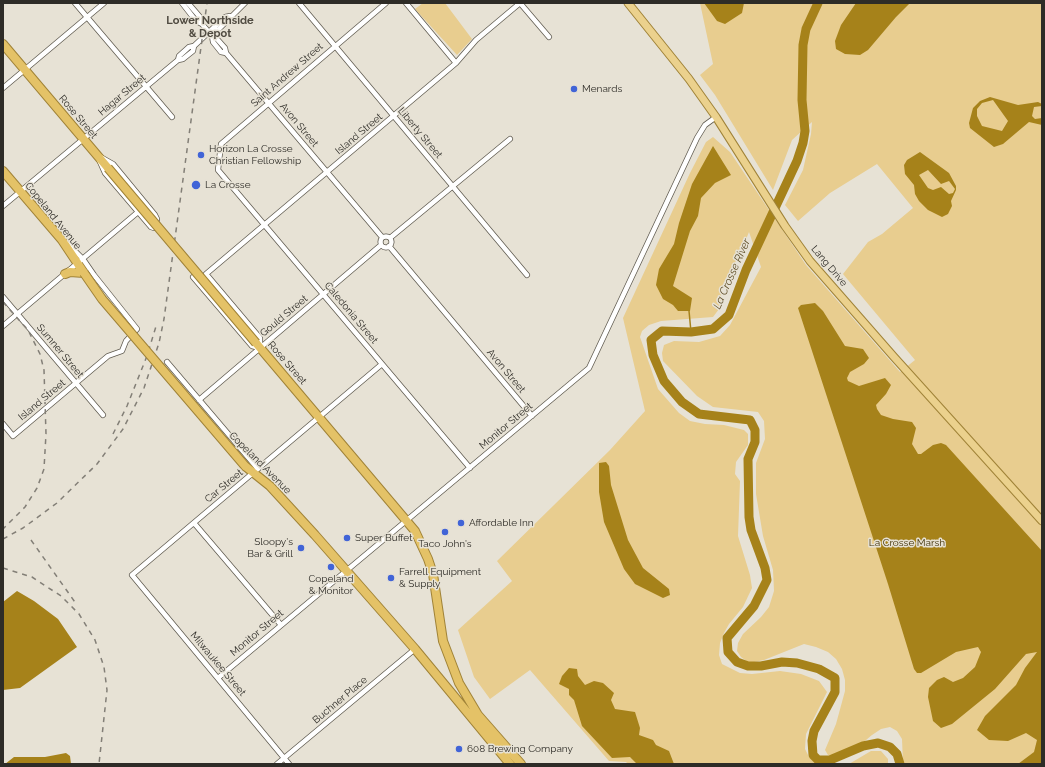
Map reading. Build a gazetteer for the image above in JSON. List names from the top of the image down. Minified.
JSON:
{"streets":{"highway":["Rose Street","Copeland Avenue"],"main road":["Lang Drive"],"street":["Saint Andrew Street","Hagar Street","Avon Street","Liberty Street","Island Street","Caledonia Street","Gould Street","Sumner Street","Monitor Street","Car Street","Milwaukee Street","Buchner Place"]},"crossings":[["Saint Andrew Street","Avon Street"],["Saint Andrew Street","Liberty Street"],["Saint Andrew Street","Caledonia Street"],["Hagar Street","Rose Street"],["Hagar Street","Avon Street"],["Hagar Street","Copeland Avenue"],["Rose Street","Island Street"],["Rose Street","Gould Street"],["Rose Street","Monitor Street"],["Rose Street","Car Street"],["Avon Street","Island Street"],["Avon Street","Gould Street"],["Avon Street","Monitor Street"],["Liberty Street","Island Street"],["Island Street","Copeland Avenue"],["Island Street","Caledonia Street"],["Island Street","Gould Street"],["Island Street","Sumner Street"],["Copeland Avenue","Monitor Street"],["Copeland Avenue","Car Street"],["Copeland Avenue","Buchner Place"],["Lang Drive","Monitor Street"],["Caledonia Street","Gould Street"],["Caledonia Street","Monitor Street"],["Caledonia Street","Car Street"],["Monitor Street","Milwaukee Street"],["Car Street","Milwaukee Street"],["Milwaukee Street","Buchner Place"]],"districts":["Lower Northside & Depot"],"water":["La Crosse River"],"parks":["La Crosse Marsh"],"places":["Menards","Horizon La Crosse Christian Fellowship","La Crosse","Affordable Inn","Taco John's","Super Buffet","Sloopy's Bar & Grill","Copeland & Monitor","Farrell Equipment & Supply","608 Brewing Company"]}
